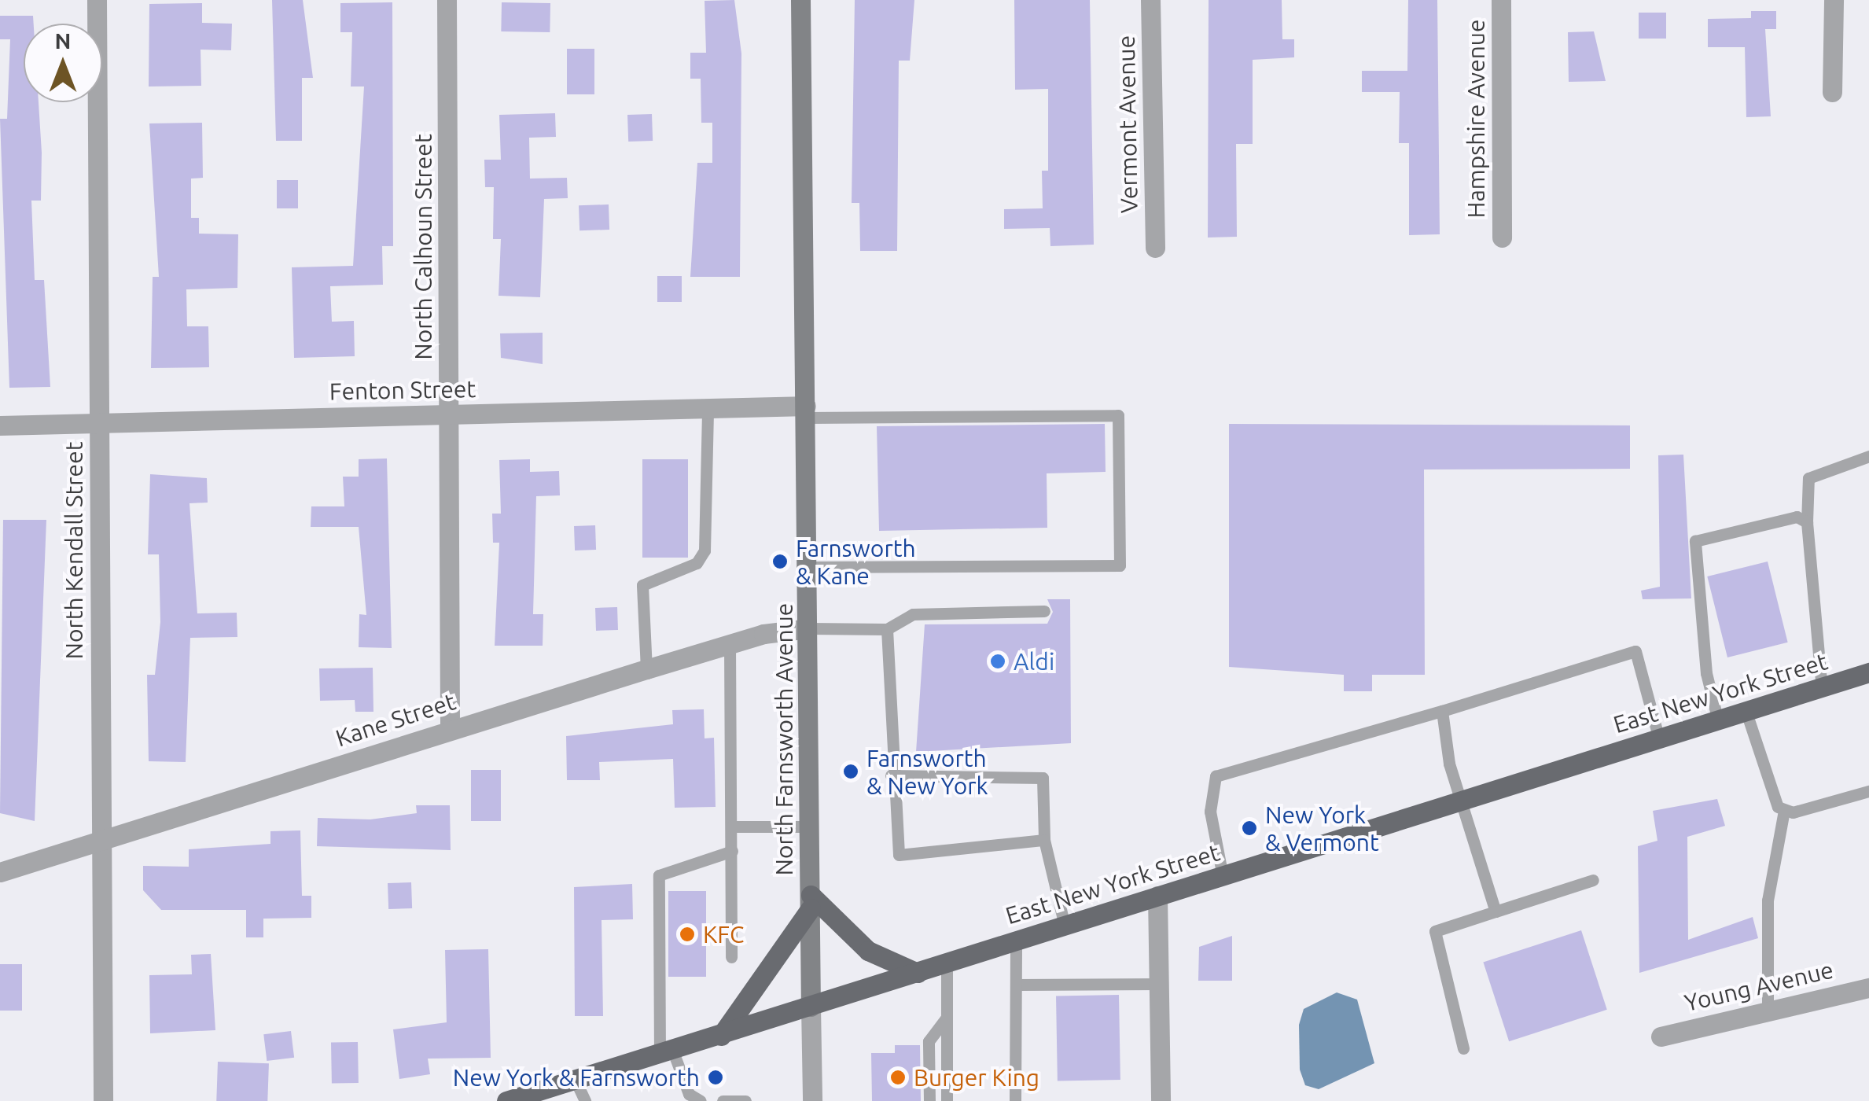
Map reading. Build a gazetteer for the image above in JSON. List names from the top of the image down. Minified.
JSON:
{"streets":{"main road":["East New York Street","North Farnsworth Avenue"],"street":["Hampshire Avenue","Vermont Avenue","North Calhoun Street","Fenton Street","North Kendall Street","Kane Street","Young Avenue"]},"crossings":[["North Calhoun Street","Fenton Street"],["North Calhoun Street","Kane Street"],["Fenton Street","North Kendall Street"],["Fenton Street","North Farnsworth Avenue"],["North Kendall Street","Kane Street"],["East New York Street","North Farnsworth Avenue"],["Kane Street","North Farnsworth Avenue"]],"places":["Farnsworth & Kane","Aldi","Farnsworth & New York","New York & Vermont","KFC","New York & Farnsworth","Burger King"],"north":"top"}
